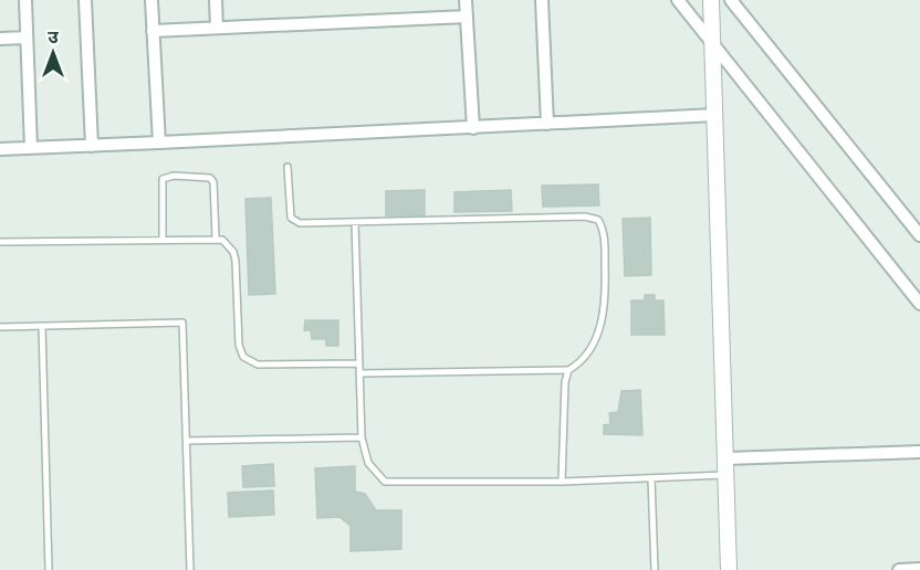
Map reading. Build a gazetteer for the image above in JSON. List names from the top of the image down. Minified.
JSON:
{"north":"top"}
